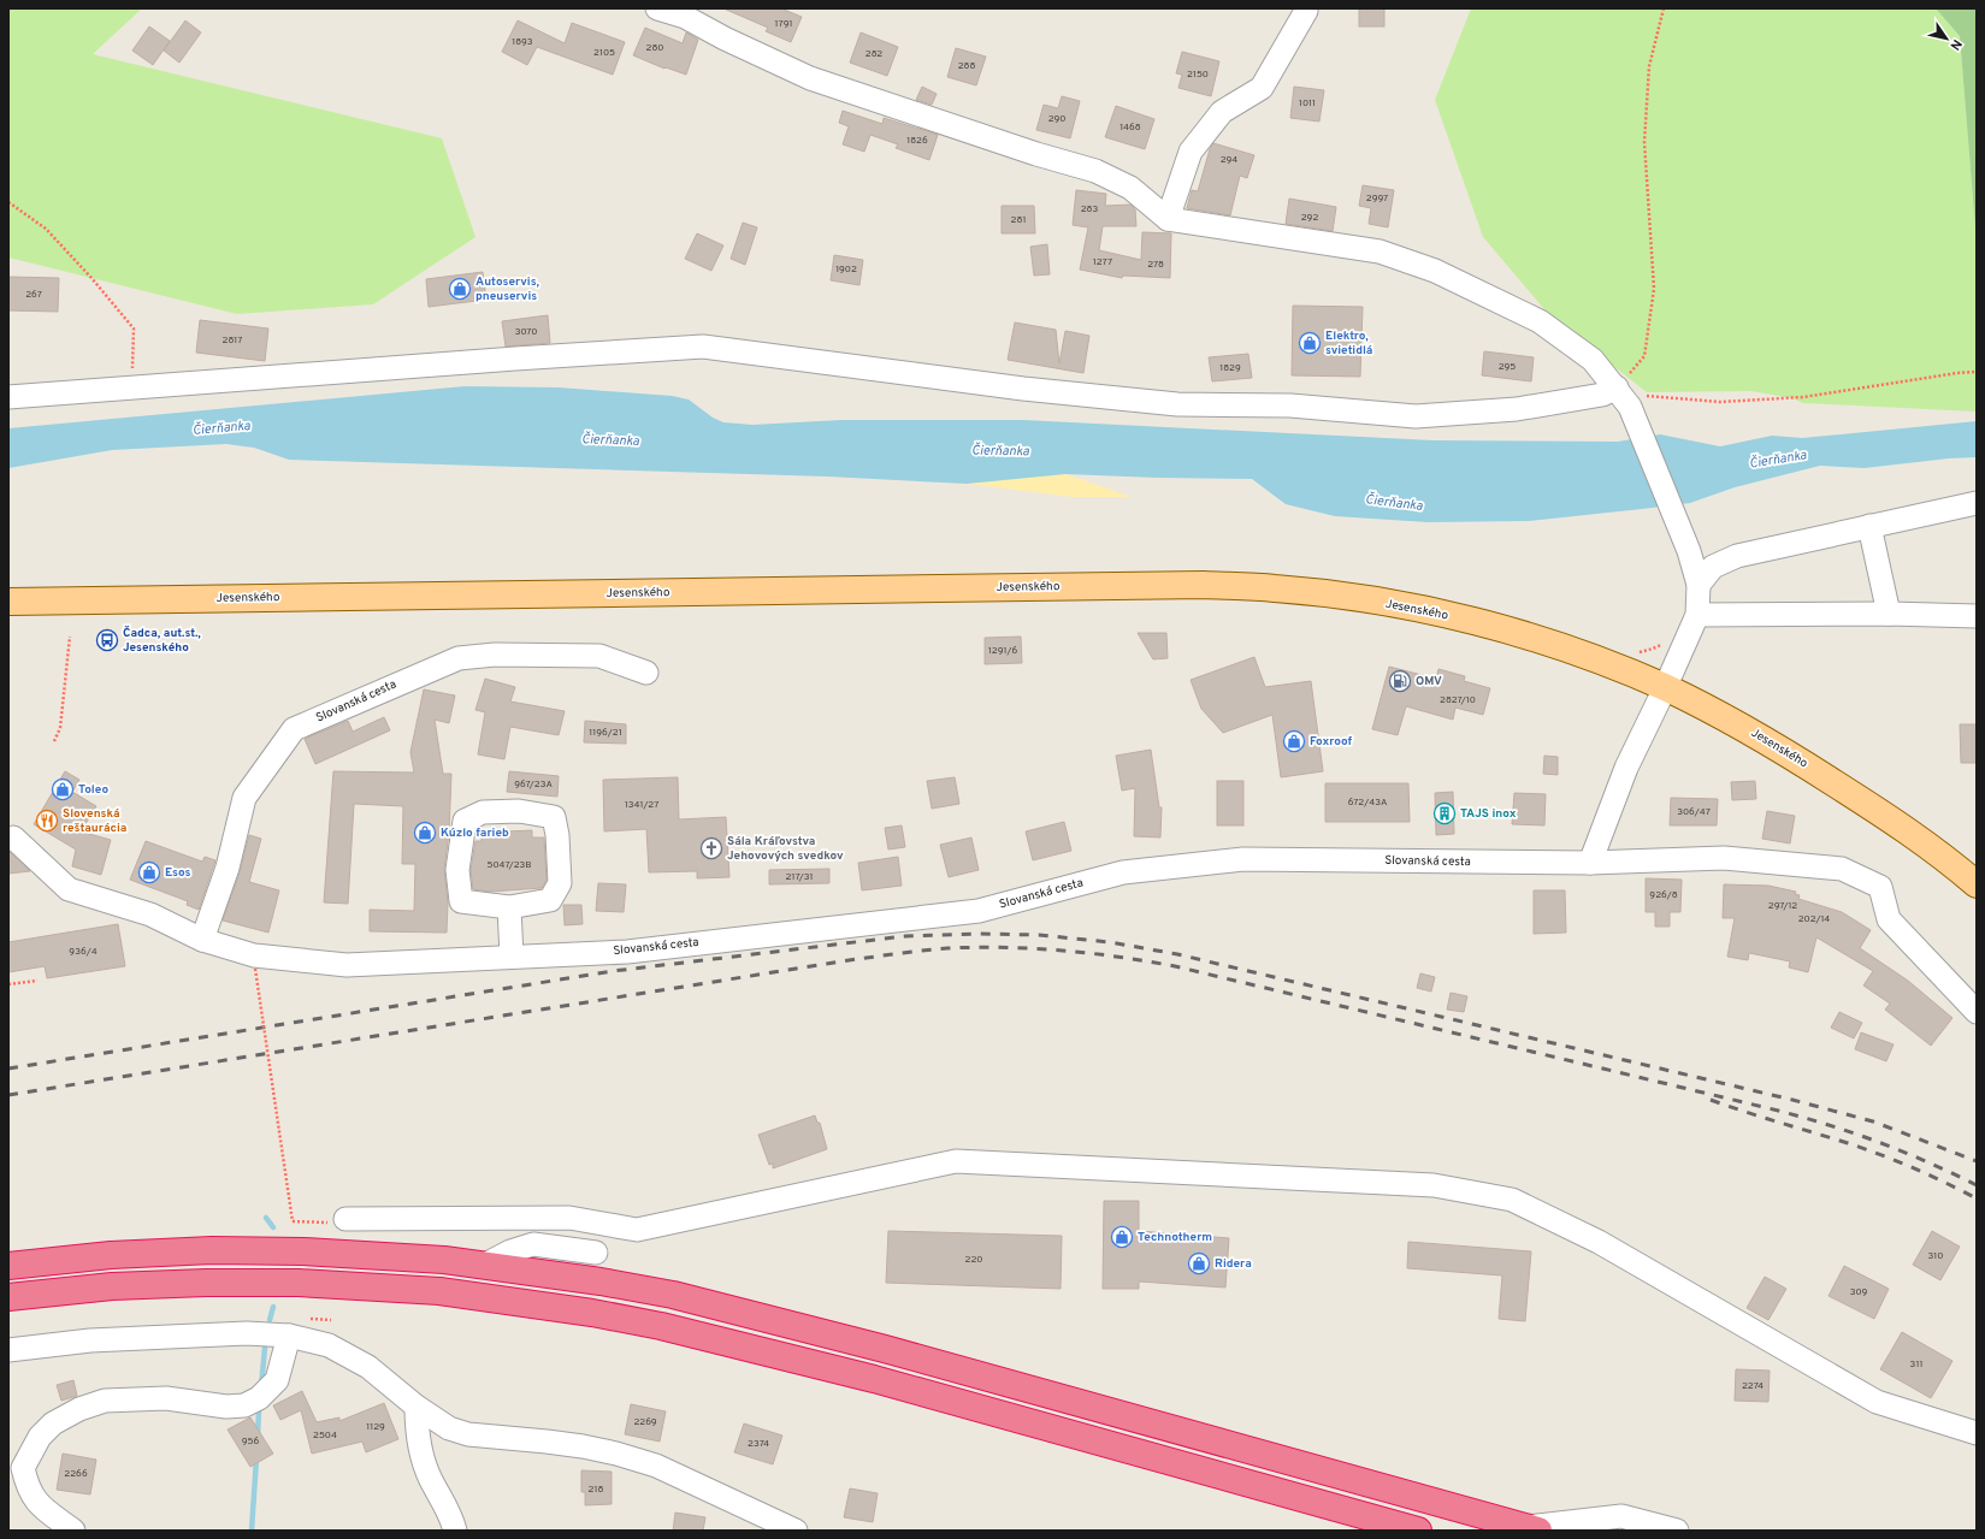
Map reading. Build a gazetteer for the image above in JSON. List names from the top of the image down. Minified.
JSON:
{"streets":{"main road":["Jesenského"],"street":["Slovanská cesta"]},"water":["Čierňanka"],"places":{"shop":["Autoservis, pneuservis","Elektro, svietidlá","Foxroof","Toleo","Kúzlo farieb","Esos","Technotherm","Ridera"],"bus stop":["Čadca, aut.st., Jesenského"],"fuel station":["OMV"],"building":["TAJS inox"],"restaurant":["Slovenská reštaurácia"],"church":["Sála Kráľovstva Jehovových svedkov"]},"house_numbers":["1791","1893","280","2105","282","288","2150","1011","290","1468","1826","294","2997","283","292","281","1277","278","1902","267","3070","2817","295","1829","1291/6","2827/10","1196/21","967/23A","672/43A","1341/27","306/47","5047/23B","217/31","926/8","297/12","202/14","936/4","310","220","309","311","2274","2269","1129","2504","956","2374","2266","218"],"north":"bottom right"}
